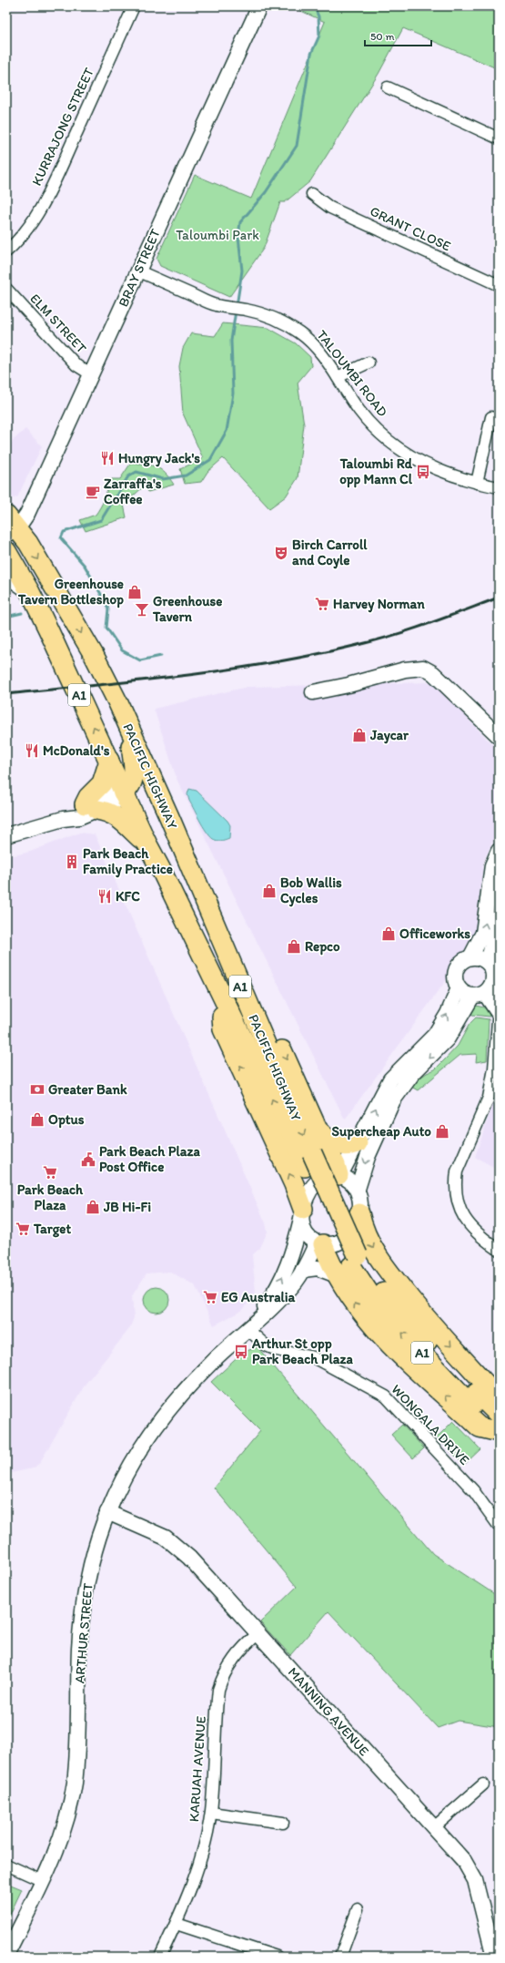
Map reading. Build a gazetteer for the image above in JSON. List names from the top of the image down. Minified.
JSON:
{"streets":{"highway":["A1","PACIFIC HIGHWAY"],"street":["KURRAJONG STREET","GRANT CLOSE","BRAY STREET","ELM STREET","TALOUMBI ROAD","WONGALA DRIVE","ARTHUR STREET","MANNING AVENUE","KARUAH AVENUE"]},"crossings":[["BRAY STREET","ELM STREET"],["BRAY STREET","TALOUMBI ROAD"],["BRAY STREET","PACIFIC HIGHWAY"],["WONGALA DRIVE","ARTHUR STREET"],["ARTHUR STREET","MANNING AVENUE"],["MANNING AVENUE","KARUAH AVENUE"]],"parks":["Taloumbi Park"],"places":{"restaurant":["Hungry Jack's","McDonald's","KFC"],"bus stop":["Taloumbi Rd opp Mann Cl","Arthur St opp Park Beach Plaza"],"cafe":["Zarraffa's Coffee"],"theatre":["Birch Carroll and Coyle"],"shop":["Greenhouse Tavern Bottleshop","Jaycar","Bob Wallis Cycles","Officeworks","Repco","Optus","Supercheap Auto","JB Hi-Fi"],"supermarket":["Harvey Norman","Park Beach Plaza","Target","EG Australia"],"bar":["Greenhouse Tavern"],"building":["Park Beach Family Practice"],"bank":["Greater Bank"],"public building":["Park Beach Plaza Post Office"]},"scale_bar":"50 m"}
